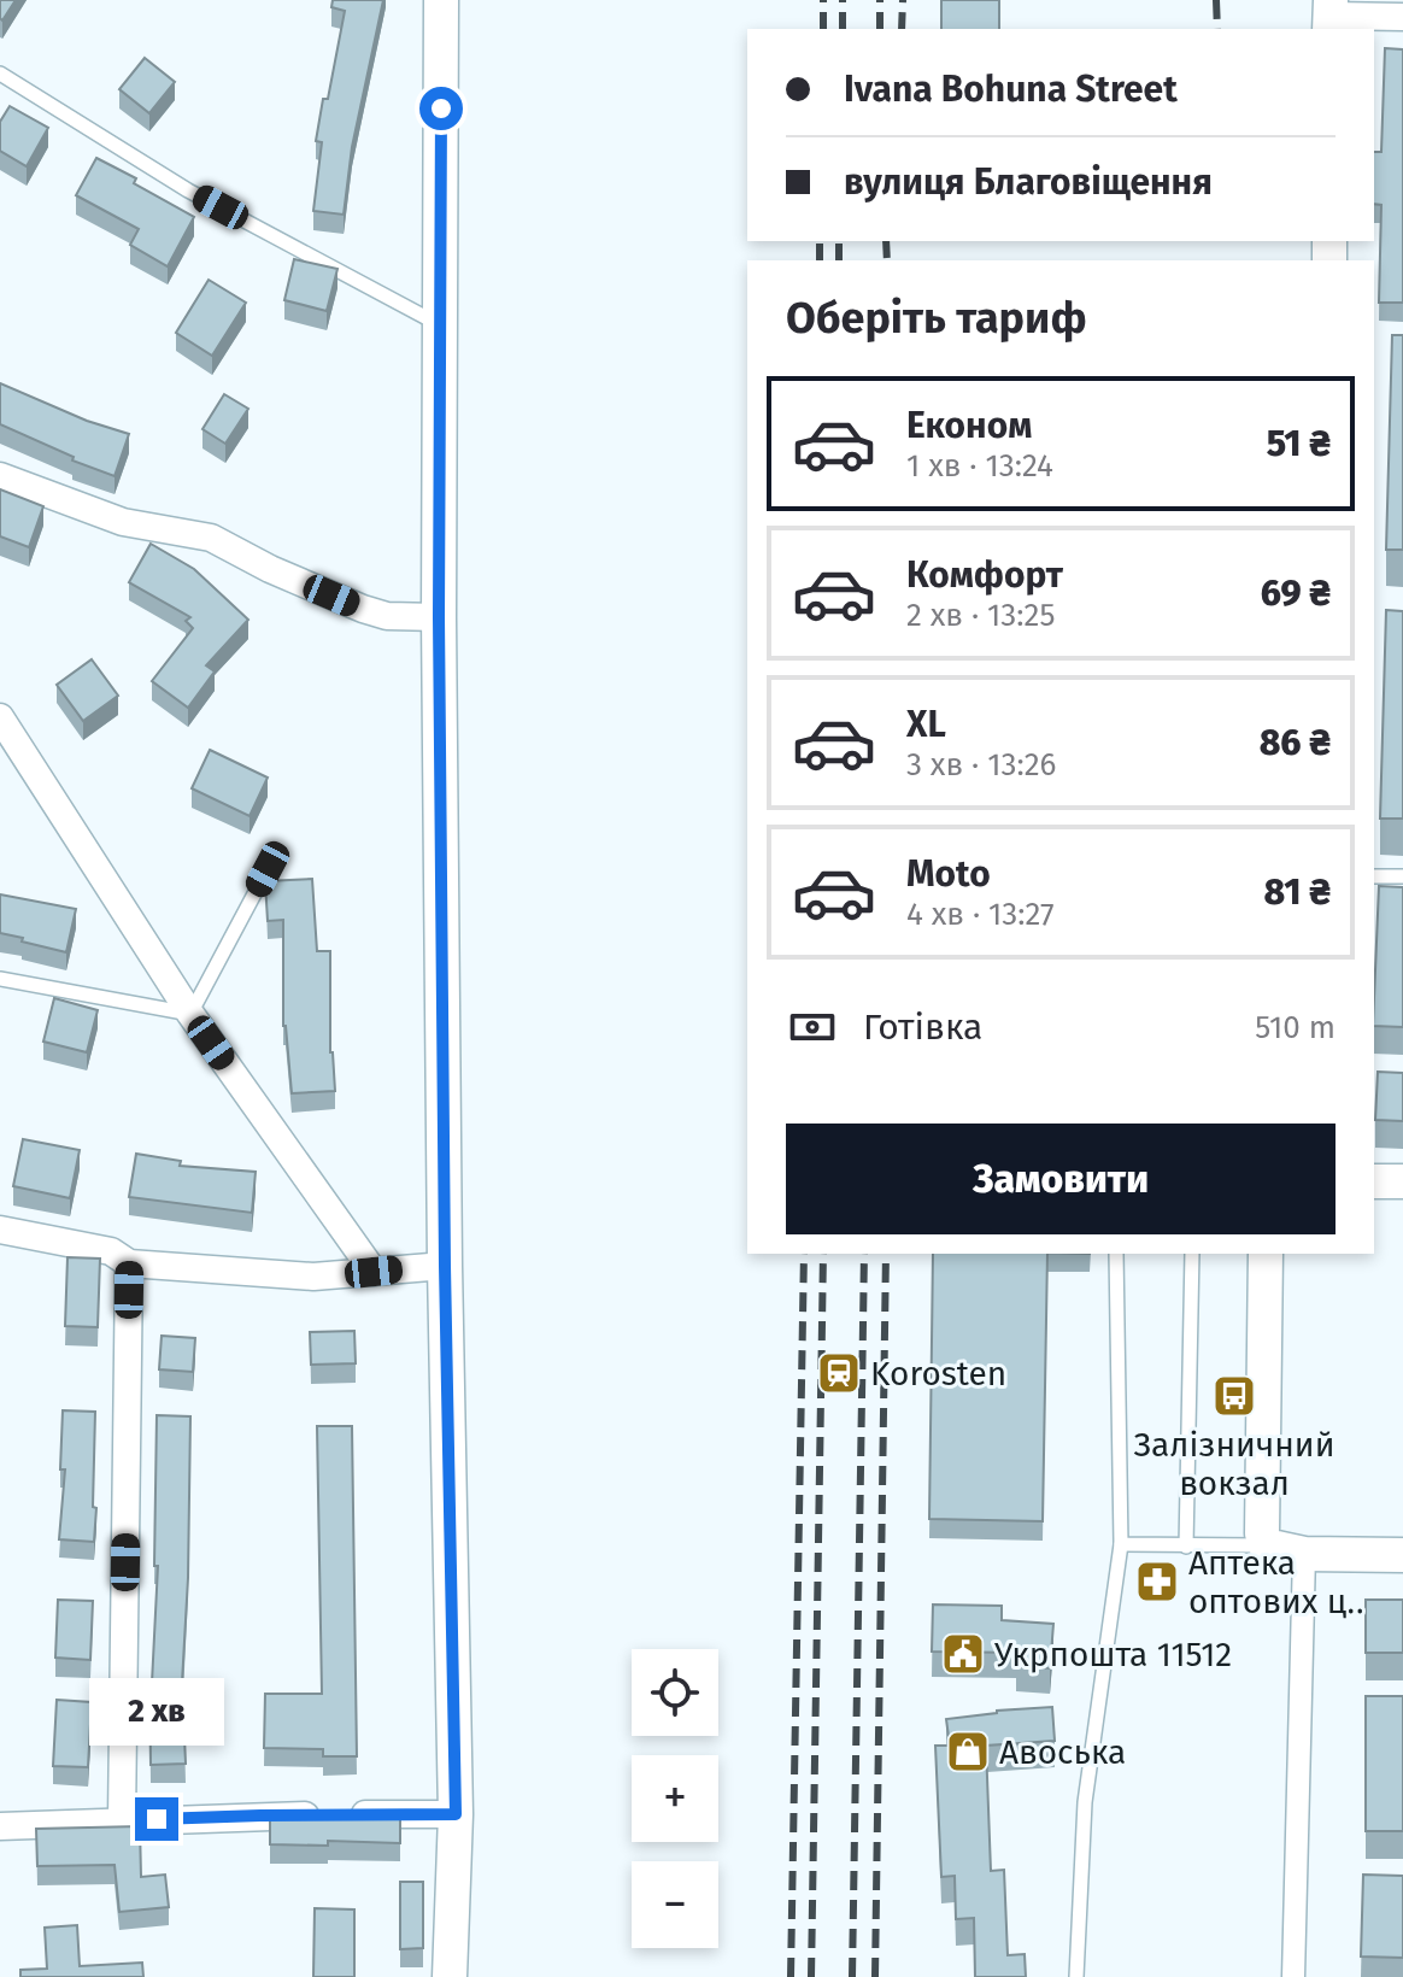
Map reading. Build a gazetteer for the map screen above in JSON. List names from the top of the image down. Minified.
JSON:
{"places":{"station":["Korosten"],"bus stop":["Залізничний вокзал"],"pharmacy":["Аптека оптових ц‥"],"public building":["Укрпошта 11512"],"shop":["Авоська"]},"page":{"banner":["Ivana Bohuna Street","вулиця Благовіщення"],"heading":"Оберіть тариф","list":[{"name":"Економ","note":"1 хв · 13:24","value":"51 ₴"},{"name":"Комфорт","note":"2 хв · 13:25","value":"69 ₴"},{"name":"XL","note":"3 хв · 13:26","value":"86 ₴"},{"name":"Moto","note":"4 хв · 13:27","value":"81 ₴"}],"pay":["Готівка","510 m"],"buttons":"Замовити","map_buttons":["+","−"],"bubble":"2 хв"}}
